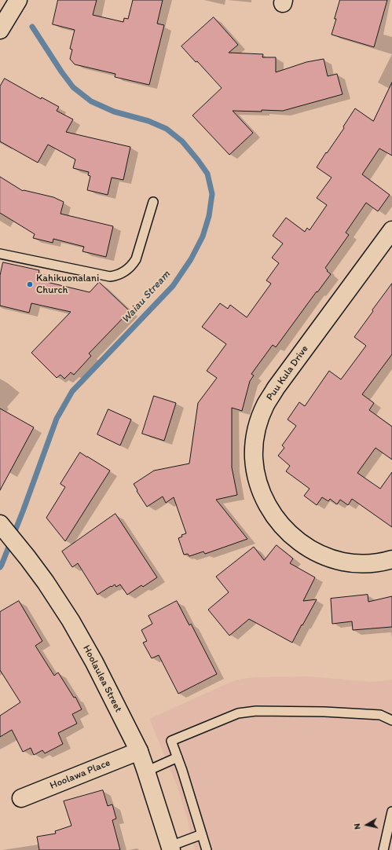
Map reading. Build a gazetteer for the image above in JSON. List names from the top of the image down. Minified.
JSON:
{"streets":{"street":["Puu Kula Drive","Hoolaulea Street","Hoolawa Place"]},"crossings":[["Hoolaulea Street","Hoolawa Place"]],"water":["Waiau Stream"],"places":["Kahikuonalani Church"],"north":"left"}
